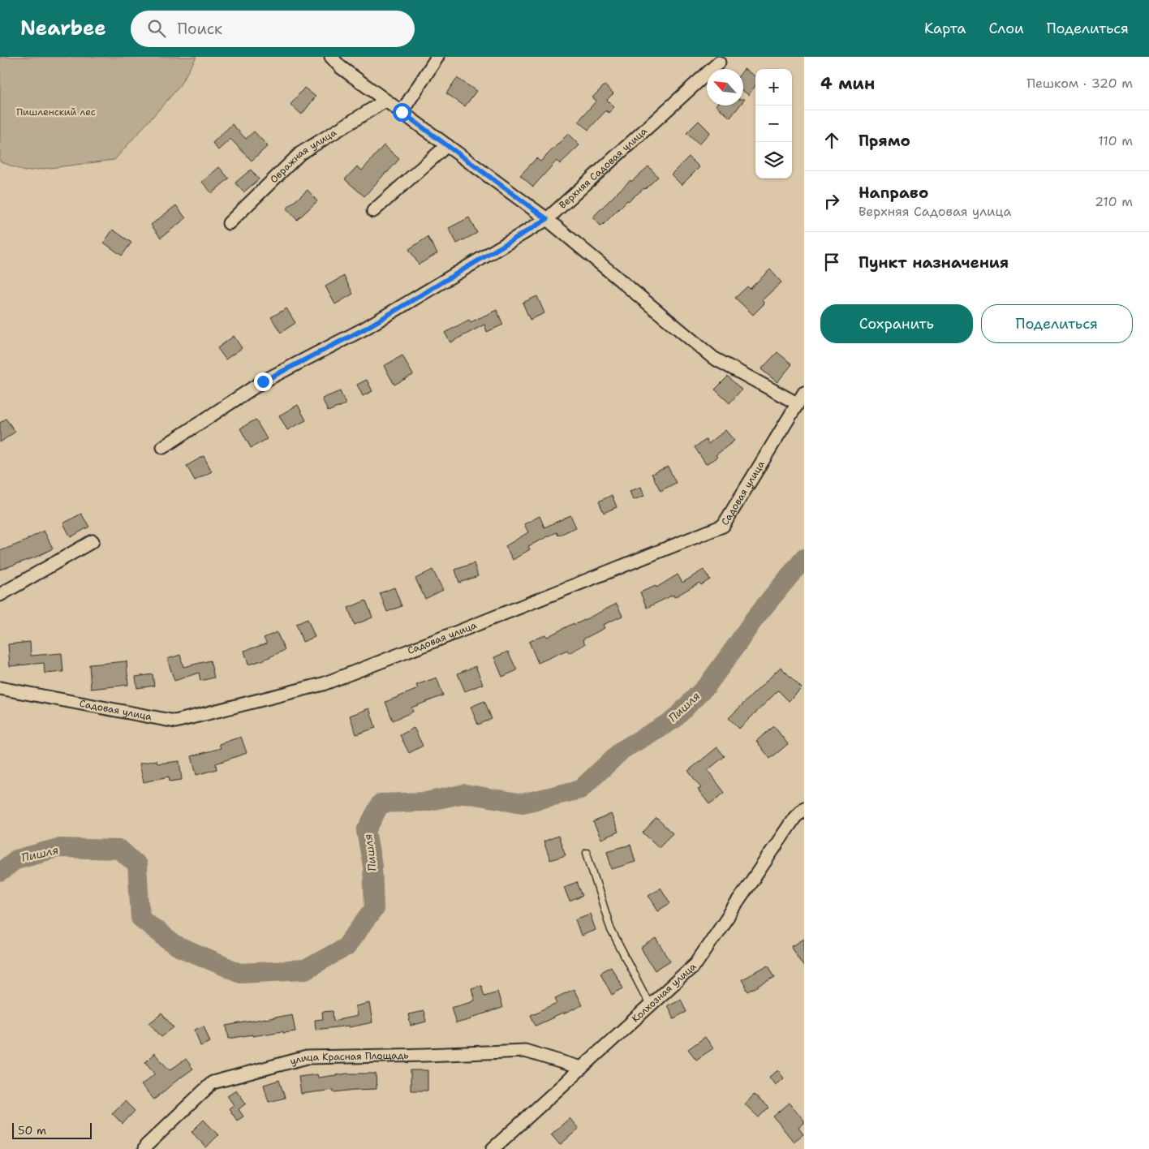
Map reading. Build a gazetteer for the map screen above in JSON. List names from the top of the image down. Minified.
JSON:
{"streets":{"street":["Овражная улица","Верхняя Садовая улица","Садовая улица","Колхозная улица","улица Красная Площадь"]},"crossings":[["Колхозная улица","улица Красная Площадь"]],"water":["Пишля"],"parks":["Пишленский лес"],"scale_bar":"50 m","north":"top left","page":{"header":"Nearbee","search":"Поиск","nav":["Карта","Слои","Поделиться"],"heading":["4 мин","Пешком · 320 m"],"map_buttons":["+","−"],"list":[["Прямо","110 m"],["Направо","Верхняя Садовая улица","210 m"],"Пункт назначения"],"buttons":["Сохранить","Поделиться"],"scale":"50 m"}}
